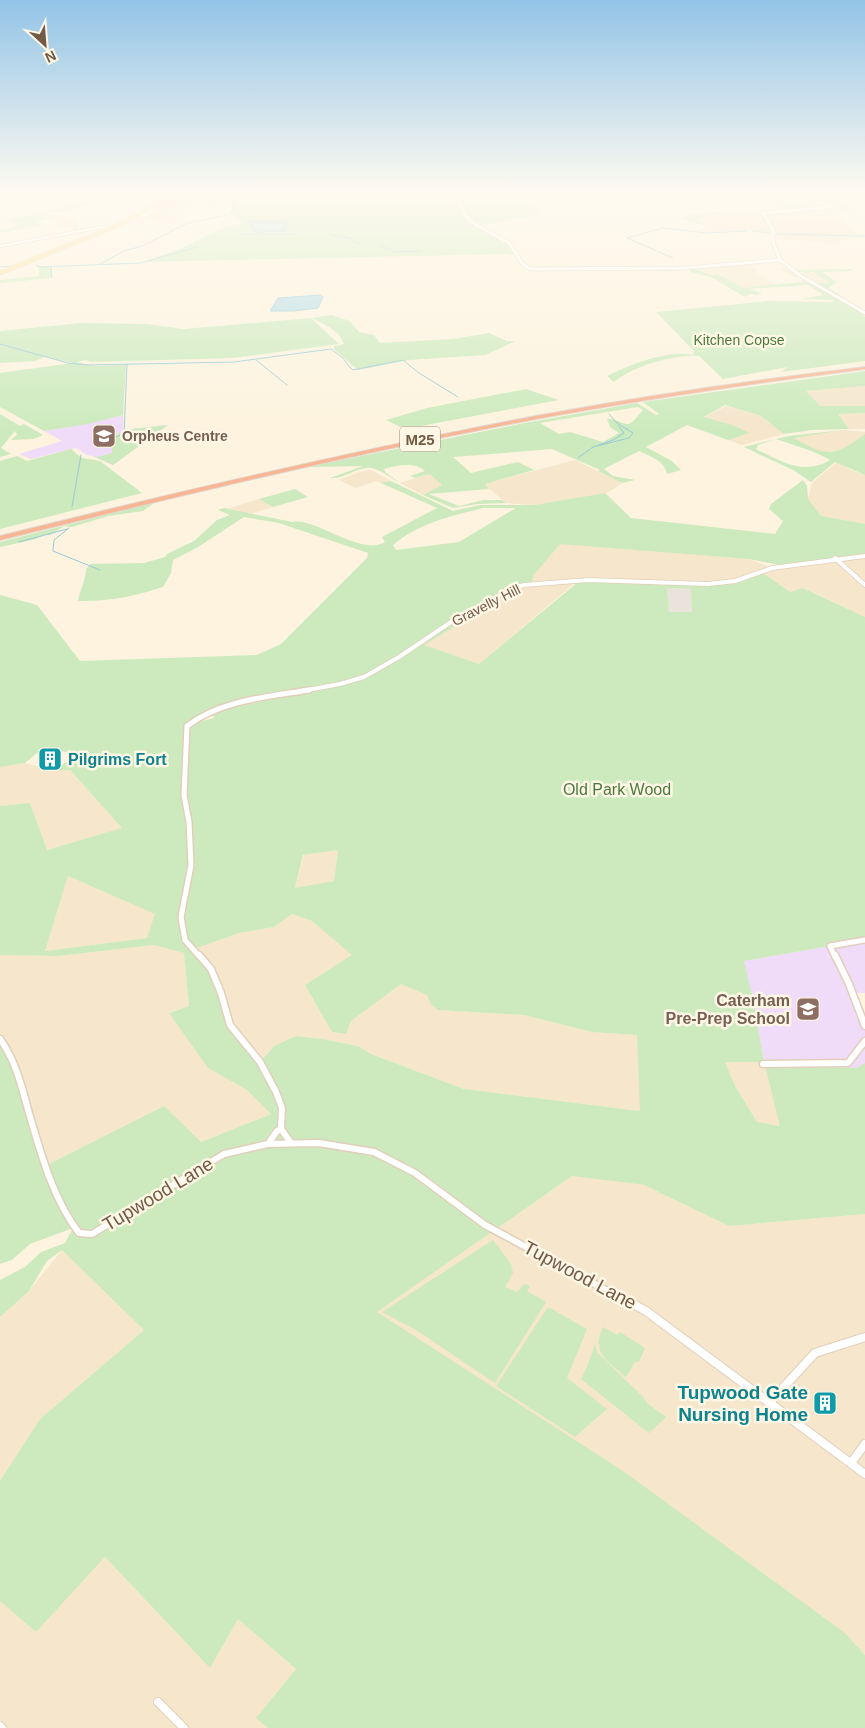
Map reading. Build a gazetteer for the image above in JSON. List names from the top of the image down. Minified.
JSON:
{"streets":{"highway":["M25"],"street":["Gravelly Hill","Tupwood Lane"]},"parks":["Kitchen Copse","Old Park Wood"],"places":{"school or university":["Orpheus Centre","Caterham Pre-Prep School"],"building":["Pilgrims Fort","Tupwood Gate Nursing Home"]},"north":"bottom right"}
